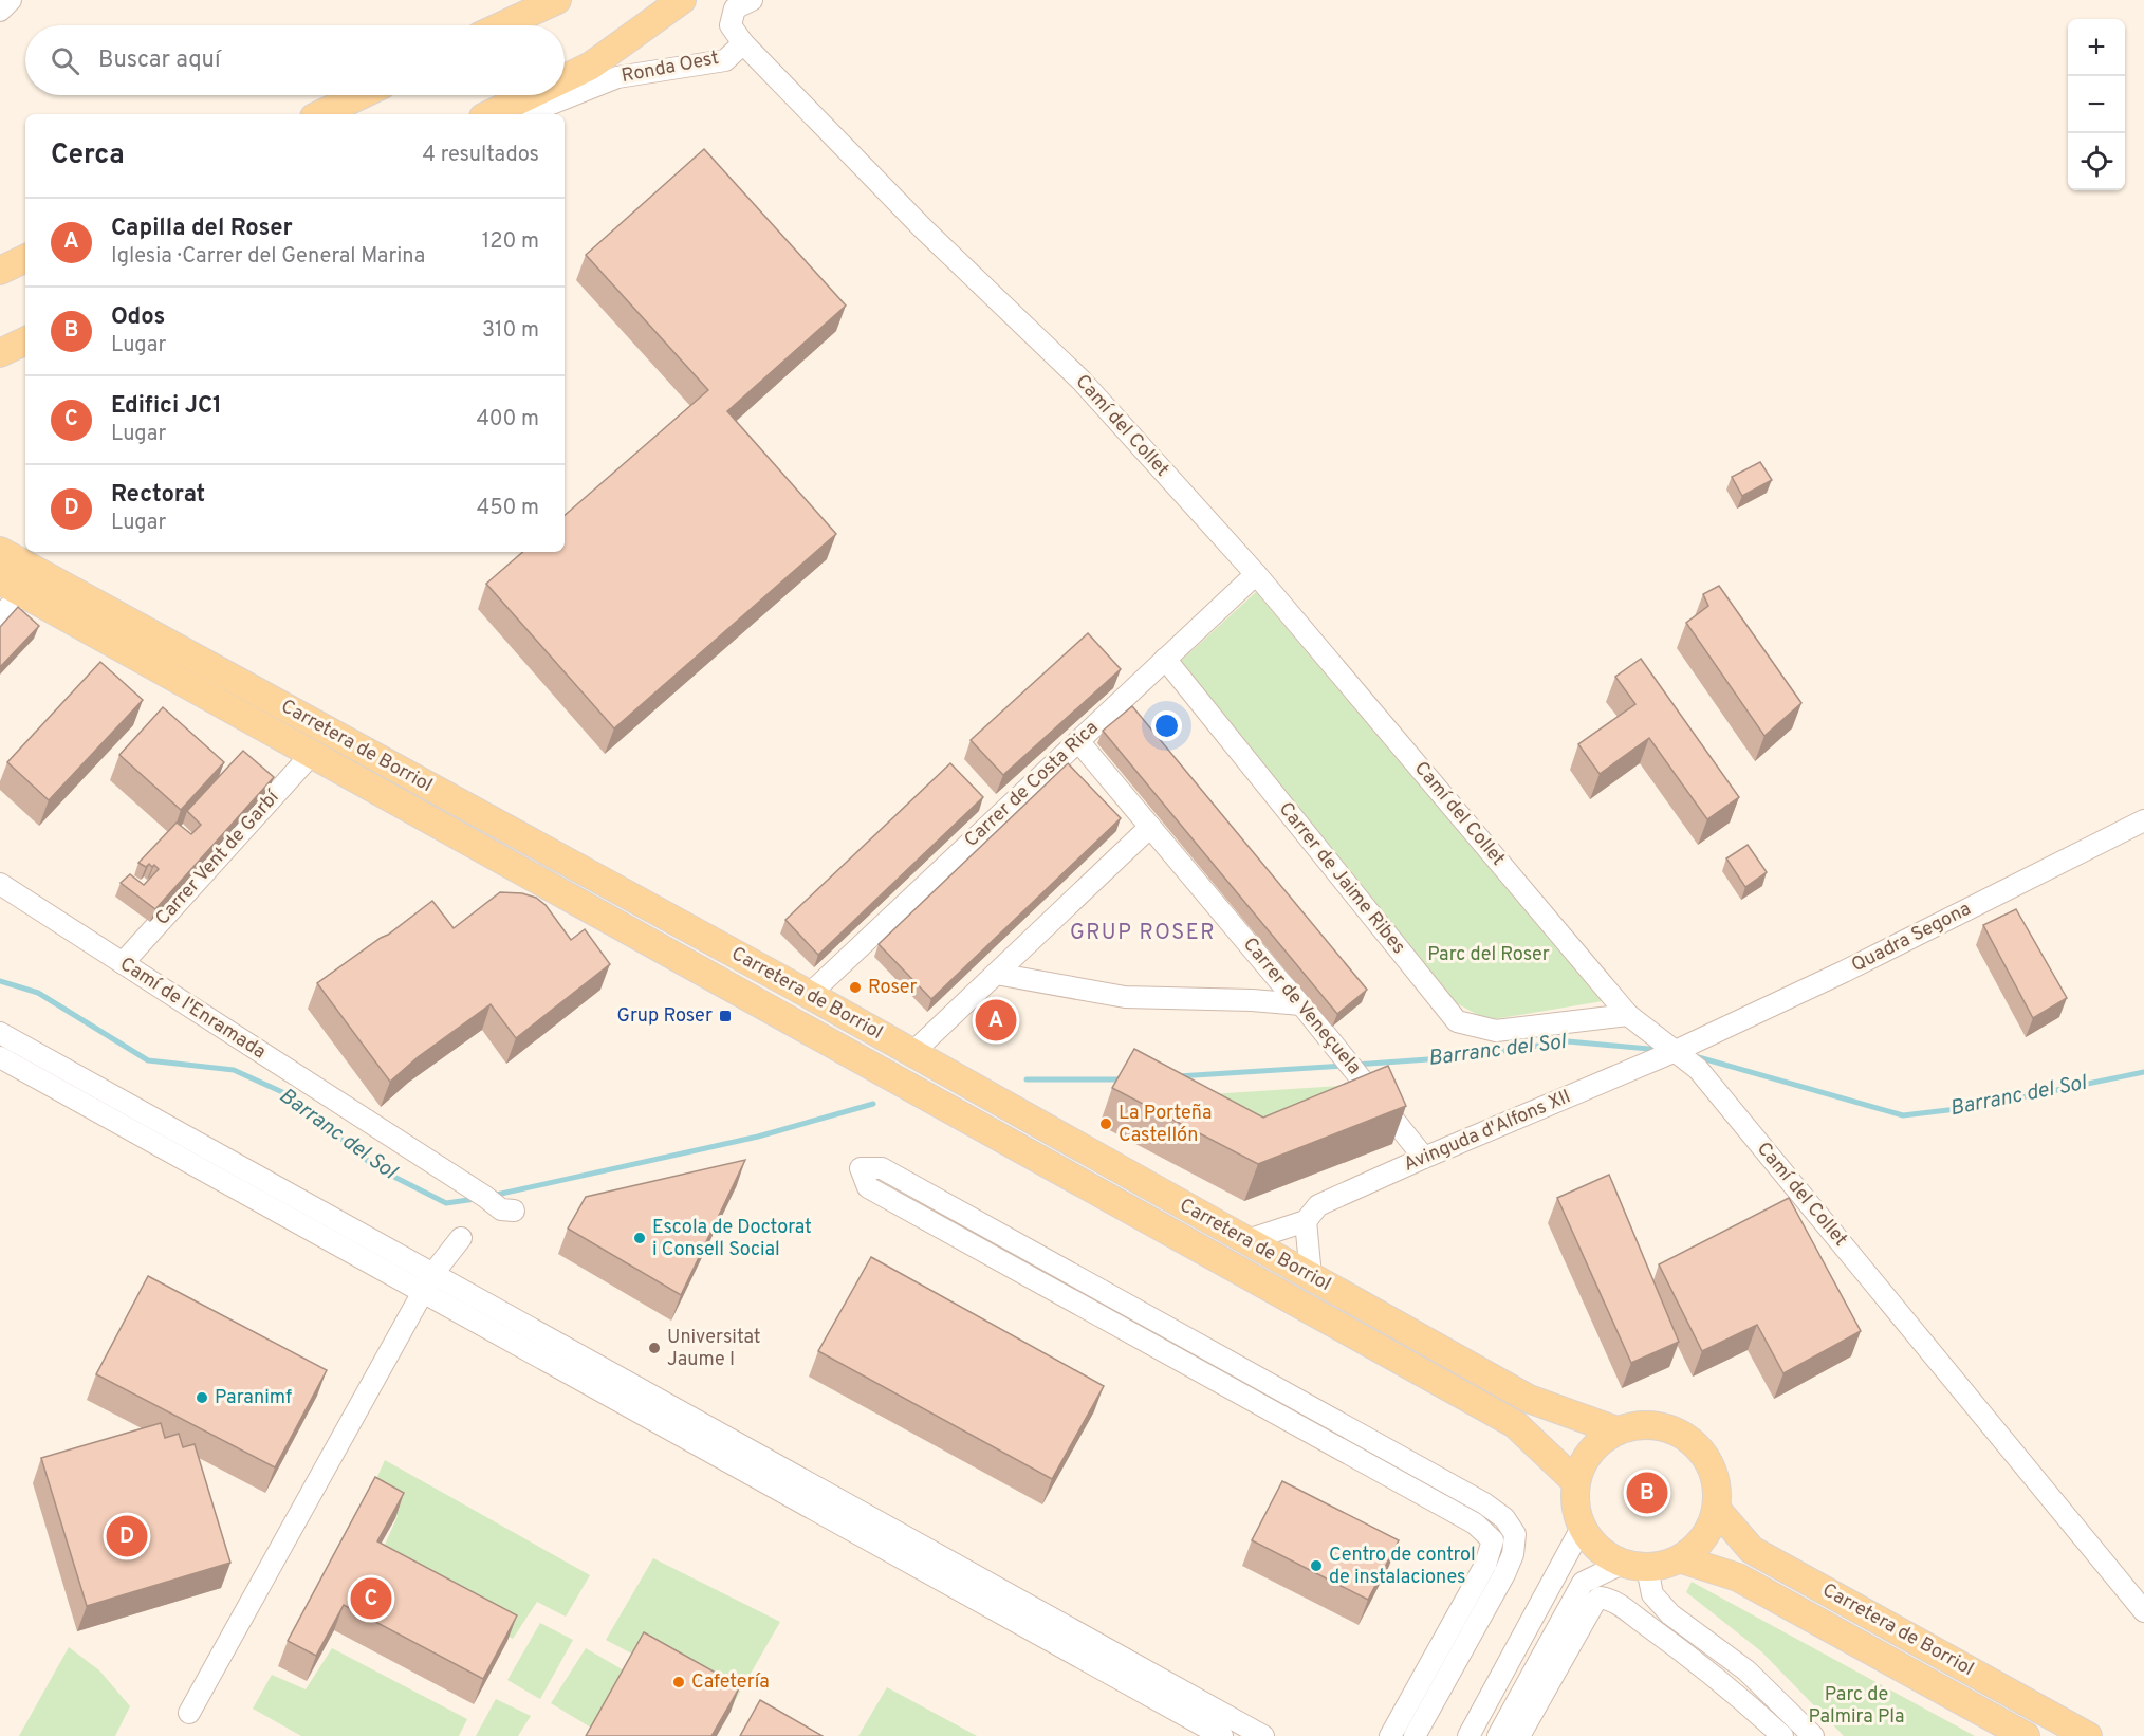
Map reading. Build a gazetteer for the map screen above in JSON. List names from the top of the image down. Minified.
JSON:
{"streets":{"main road":["Ronda Oest","Carretera de Borriol"],"street":["Camí del Collet","Carrer de Costa Rica","Carrer Vent de Garbí","Carrer de Jaime Ribes","Quadra Segona","Carrer de Veneçuela","Camí de l'Enramada","Avinguda d'Alfons XII"]},"crossings":[["Ronda Oest","Camí del Collet"],["Camí del Collet","Carrer de Costa Rica"],["Camí del Collet","Carrer de Jaime Ribes"],["Camí del Collet","Quadra Segona"],["Camí del Collet","Avinguda d'Alfons XII"],["Carretera de Borriol","Carrer de Costa Rica"],["Carretera de Borriol","Carrer Vent de Garbí"],["Carretera de Borriol","Avinguda d'Alfons XII"],["Carrer de Costa Rica","Carrer de Jaime Ribes"],["Carrer de Costa Rica","Carrer de Veneçuela"],["Carrer Vent de Garbí","Camí de l'Enramada"],["Quadra Segona","Avinguda d'Alfons XII"],["Carrer de Veneçuela","Avinguda d'Alfons XII"]],"districts":["GRUP ROSER"],"water":["Barranc del Sol"],"parks":["Parc del Roser","Parc de Palmira Pla"],"places":{"other":["Roser","La Porteña Castellón","Escola de Doctorat i Consell Social","Universitat Jaume I","Paranimf","Centro de control de instalaciones","Cafetería"],"transit":["Grup Roser"]},"page":{"map_buttons":["+","−"],"search":"Buscar aquí","heading":["Cerca","4 resultados"],"list":[{"mark":"A","name":"Capilla del Roser","note":"Iglesia · Carrer del General Marina","value":"120 m"},{"mark":"B","name":"Odos","note":"Lugar","value":"310 m"},{"mark":"C","name":"Edifici JC1","note":"Lugar","value":"400 m"},{"mark":"D","name":"Rectorat","note":"Lugar","value":"450 m"}],"pins":["A","B","D","C"]}}
